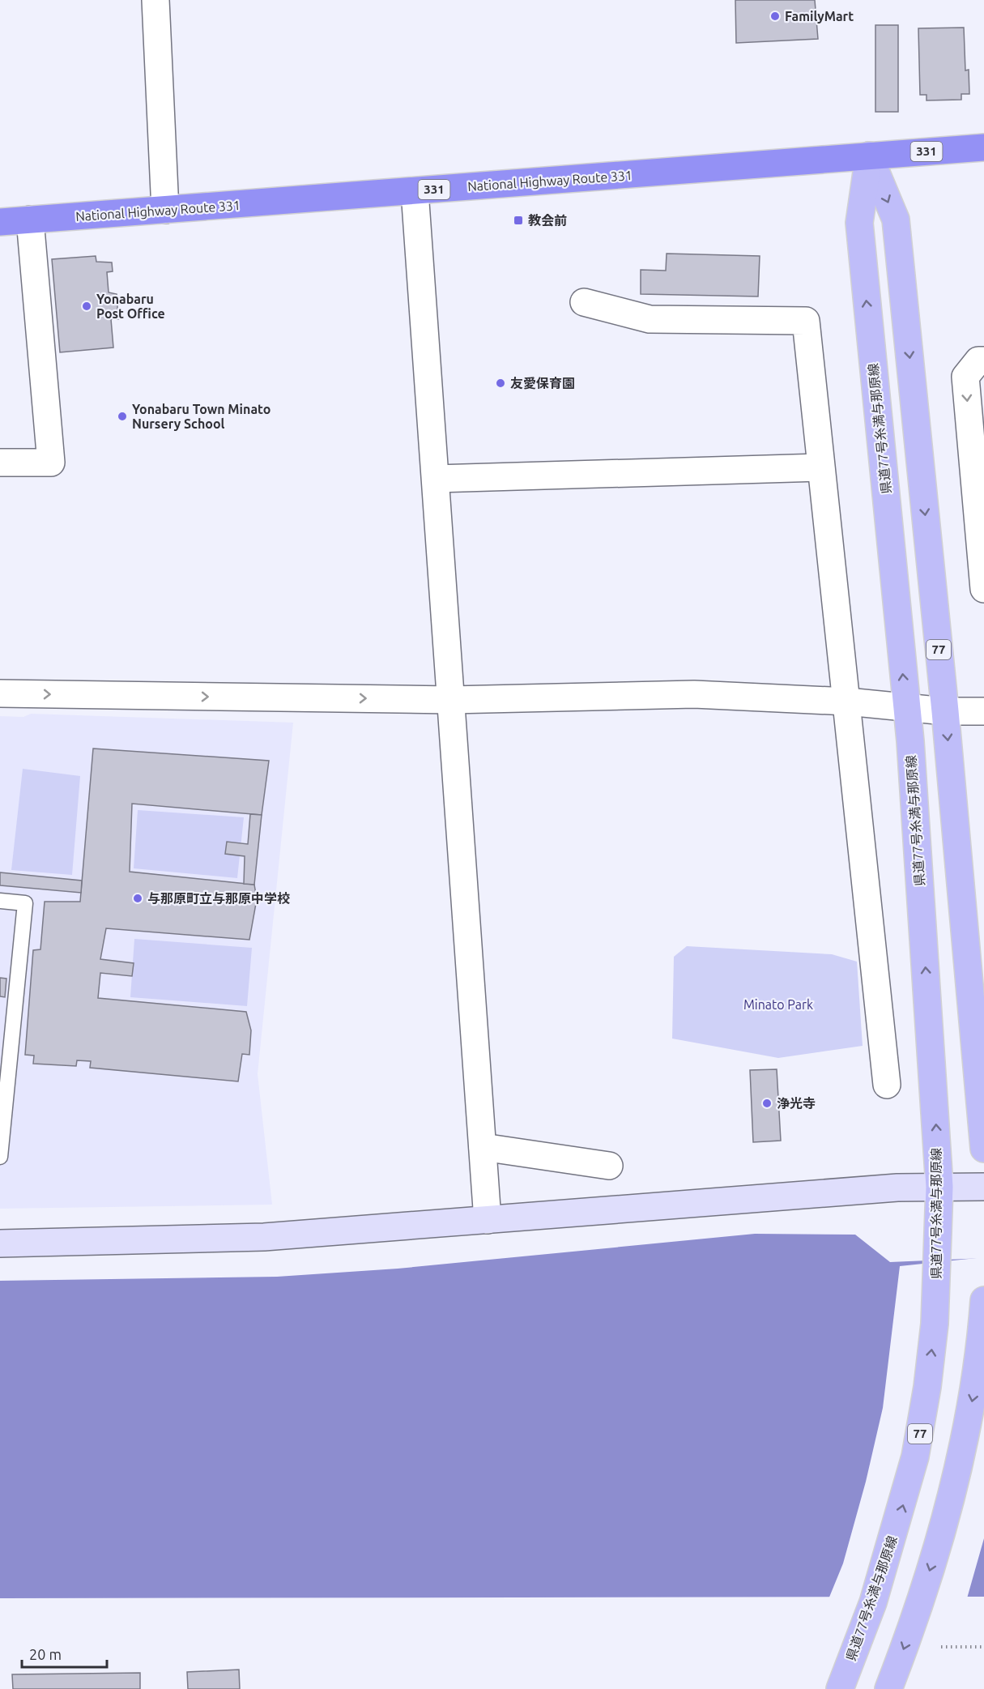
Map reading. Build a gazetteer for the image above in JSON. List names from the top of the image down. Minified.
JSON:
{"streets":{"highway":["331","National Highway Route 331"],"main road":["県道77号糸満与那原線","77"]},"crossings":[["National Highway Route 331","県道77号糸満与那原線"],["National Highway Route 331","77"],["県道77号糸満与那原線","77"]],"parks":["Minato Park"],"places":{"other":["FamilyMart","Yonabaru Post Office","友愛保育園","Yonabaru Town Minato Nursery School","与那原町立与那原中学校","浄光寺"],"transit":["教会前"]},"scale_bar":"20 m"}
